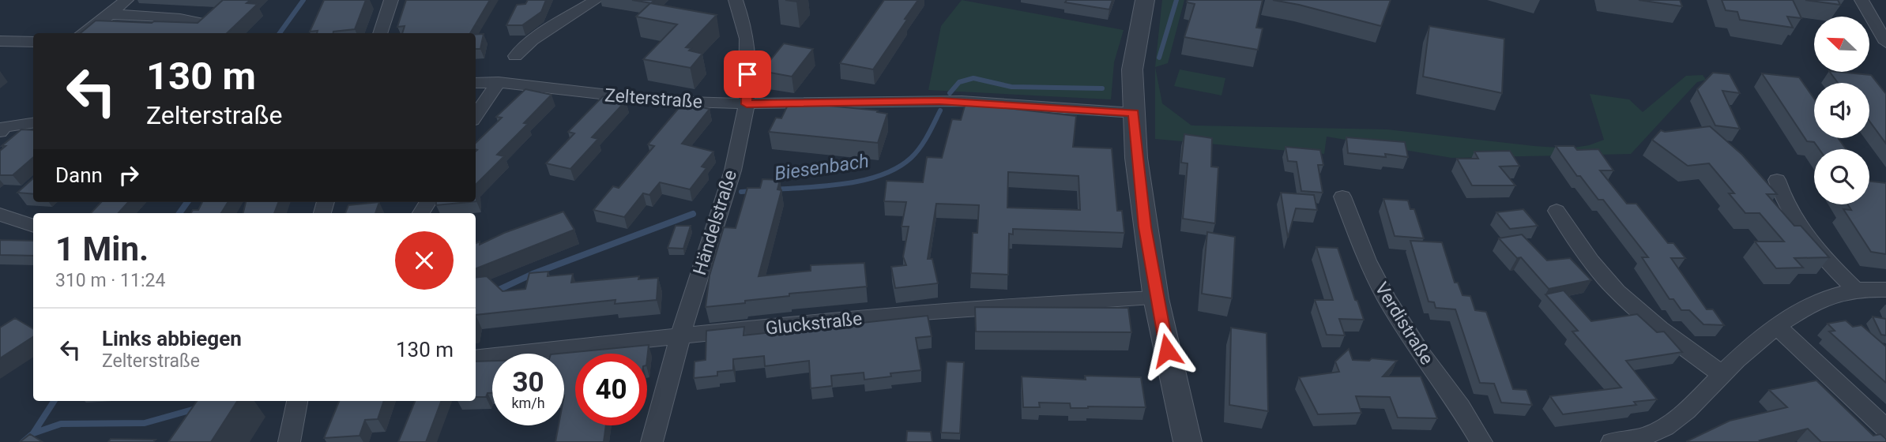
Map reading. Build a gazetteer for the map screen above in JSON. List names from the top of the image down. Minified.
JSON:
{"streets":{"street":["Zelterstraße","Händelstraße","Gluckstraße","Verdistraße"]},"crossings":[["Zelterstraße","Händelstraße"],["Händelstraße","Gluckstraße"]],"water":["Biesenbach"],"north":"top left","page":{"turn":["130 m","Zelterstraße"],"then":"Dann","heading":["1 Min.","310 m · 11:24"],"list":[{"name":"Links abbiegen","note":"Zelterstraße","value":"130 m"}],"speed":"30 km/h","limit":"40"}}
